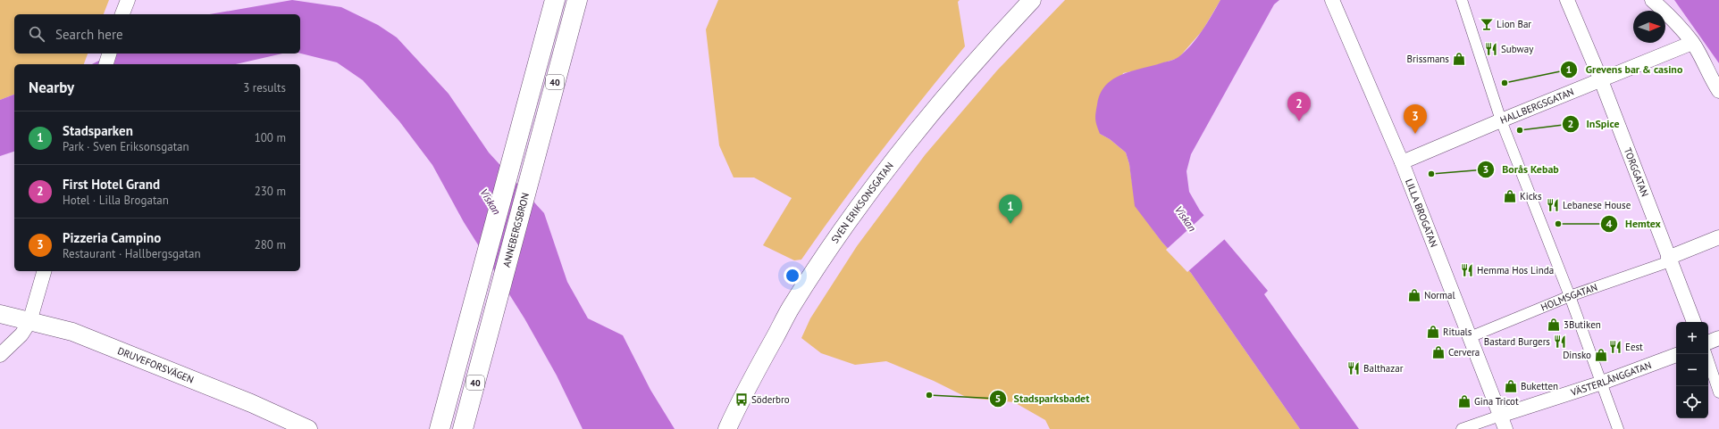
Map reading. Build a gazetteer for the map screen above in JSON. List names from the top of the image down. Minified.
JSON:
{"streets":{"highway":["40","ANNEBERGSBRON"],"street":["HALLBERGSGATAN","TORGGATAN","SVEN ERIKSONSGATAN","LILLA BROGATAN","HOLMSGATAN","DRUVEFORSVÄGEN","VÄSTERLÅNGGATAN"]},"crossings":[["HALLBERGSGATAN","TORGGATAN"],["HALLBERGSGATAN","LILLA BROGATAN"],["TORGGATAN","HOLMSGATAN"],["LILLA BROGATAN","HOLMSGATAN"],["LILLA BROGATAN","VÄSTERLÅNGGATAN"]],"water":["Viskan"],"places":{"bar":["Lion Bar"],"restaurant":["Subway","Lebanese House","Hemma Hos Linda","Bastard Burgers","Eest","Balthazar"],"shop":["Brissmans","Kicks","Normal","3Butiken","Rituals","Cervera","Dinsko","Buketten","Gina Tricot"],"other":["Grevens bar & casino","InSpice","Borås Kebab","Hemtex","Stadsparksbadet"],"bus stop":["Söderbro"]},"north":"right","page":{"search":"Search here","heading":["Nearby","3 results"],"pins":["2","3","1"],"list":[{"mark":"1","name":"Stadsparken","note":"Park · Sven Eriksonsgatan","value":"100 m"},{"mark":"2","name":"First Hotel Grand","note":"Hotel · Lilla Brogatan","value":"230 m"},{"mark":"3","name":"Pizzeria Campino","note":"Restaurant · Hallbergsgatan","value":"280 m"}],"map_buttons":["+","−"]}}
